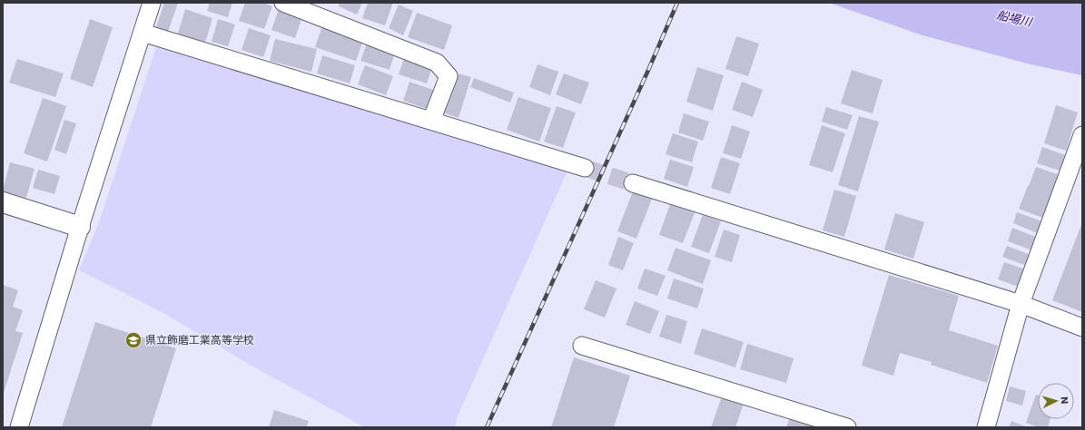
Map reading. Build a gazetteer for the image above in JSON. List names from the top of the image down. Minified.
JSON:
{"water":["船場川"],"places":{"school or university":["県立飾磨工業高等学校"]},"north":"right"}
